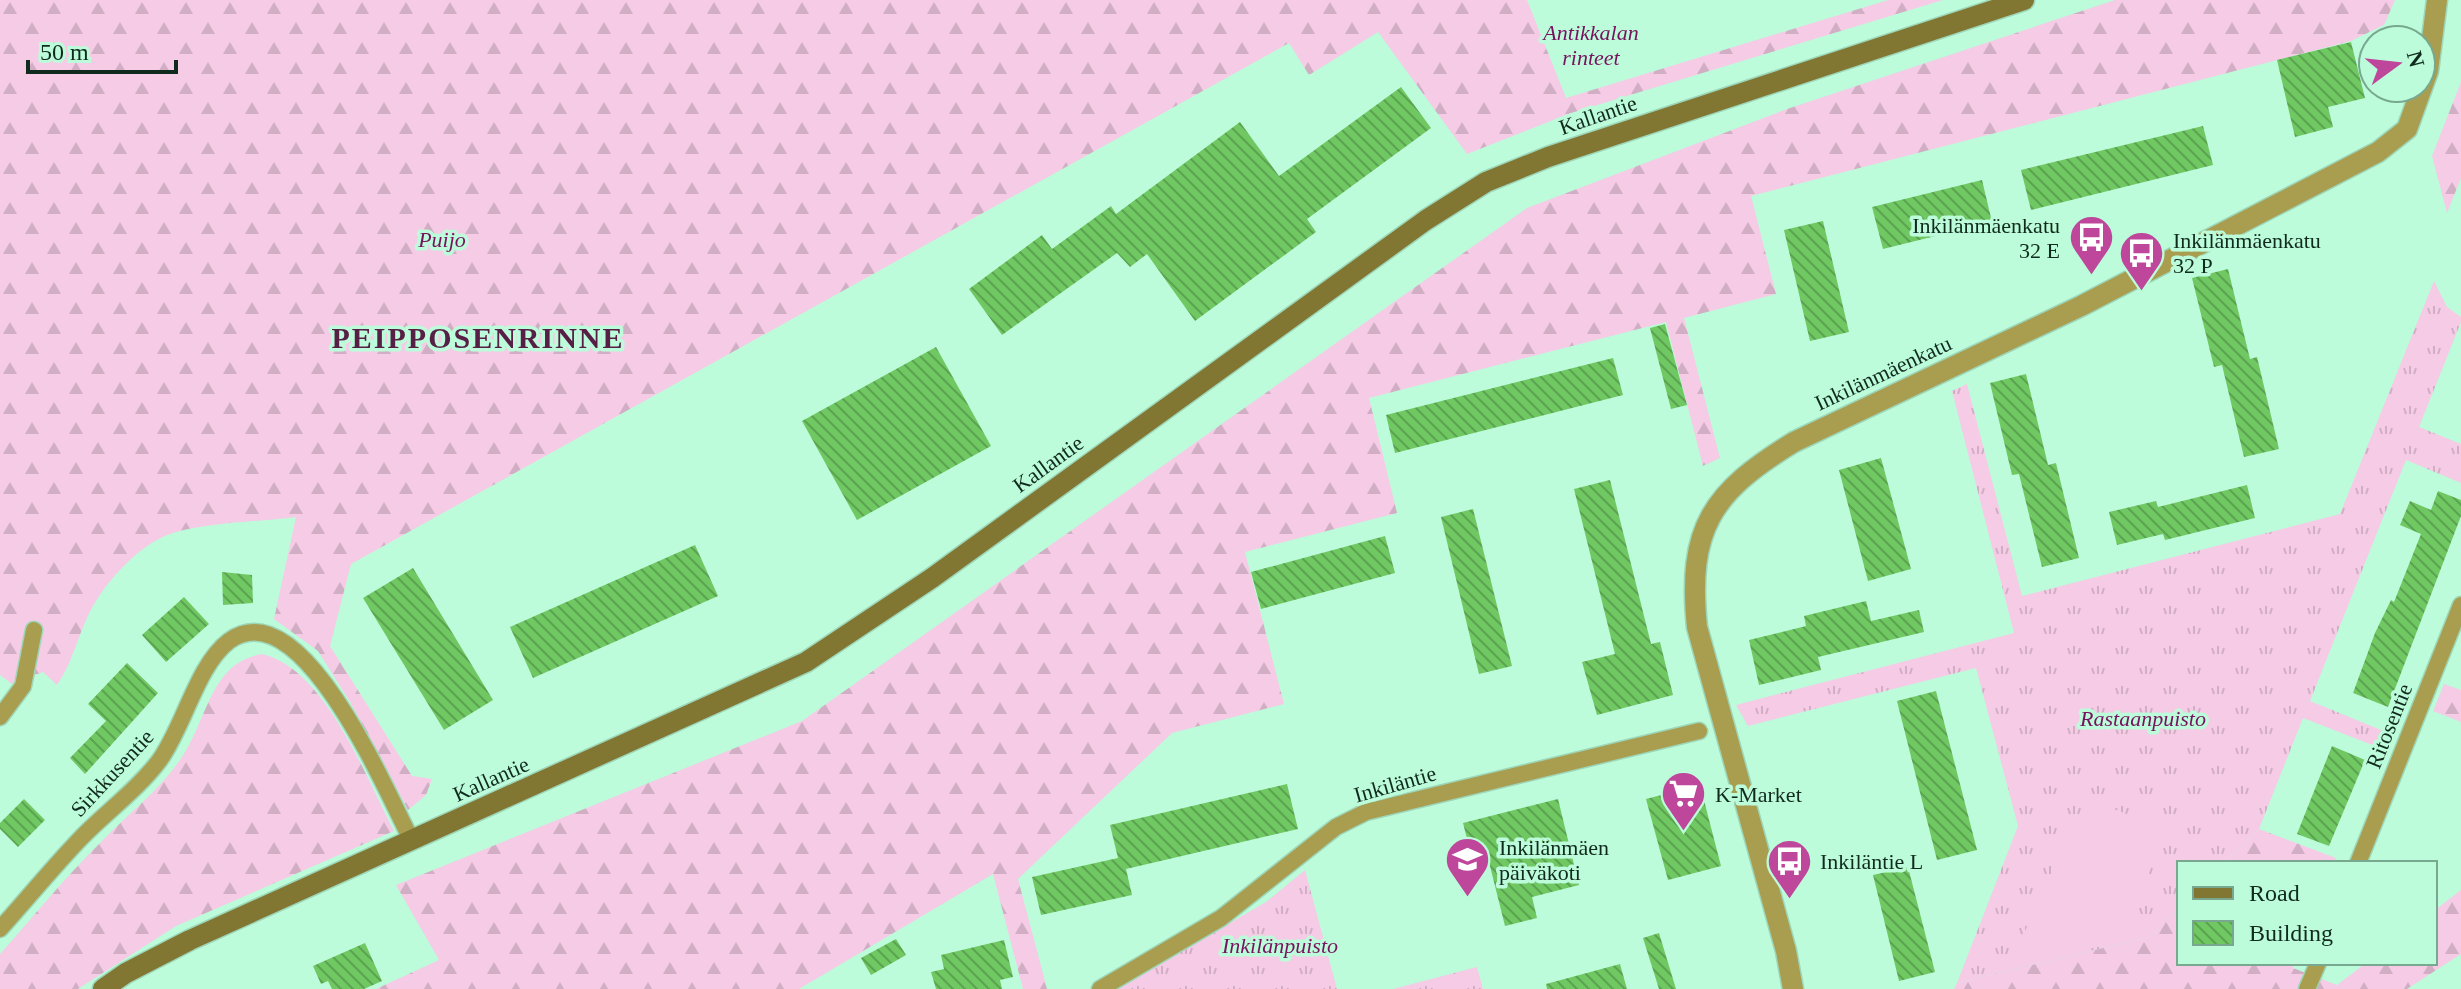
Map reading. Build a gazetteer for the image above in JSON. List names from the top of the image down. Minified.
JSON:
{"streets":{"main road":["Kallantie"],"street":["Inkilänmäenkatu","Ritosentie","Sirkkusentie","Inkiläntie"]},"crossings":[["Kallantie","Sirkkusentie"]],"districts":["PEIPPOSENRINNE"],"parks":["Antikkalan rinteet","Puijo","Rastaanpuisto","Inkilänpuisto"],"places":{"bus stop":["Inkilänmäenkatu 32 E","Inkilänmäenkatu 32 P","Inkiläntie L"],"supermarket":["K-Market"],"school or university":["Inkilänmäen päiväkoti"]},"legend":["Road","Building"],"scale_bar":"50 m","north":"right"}
